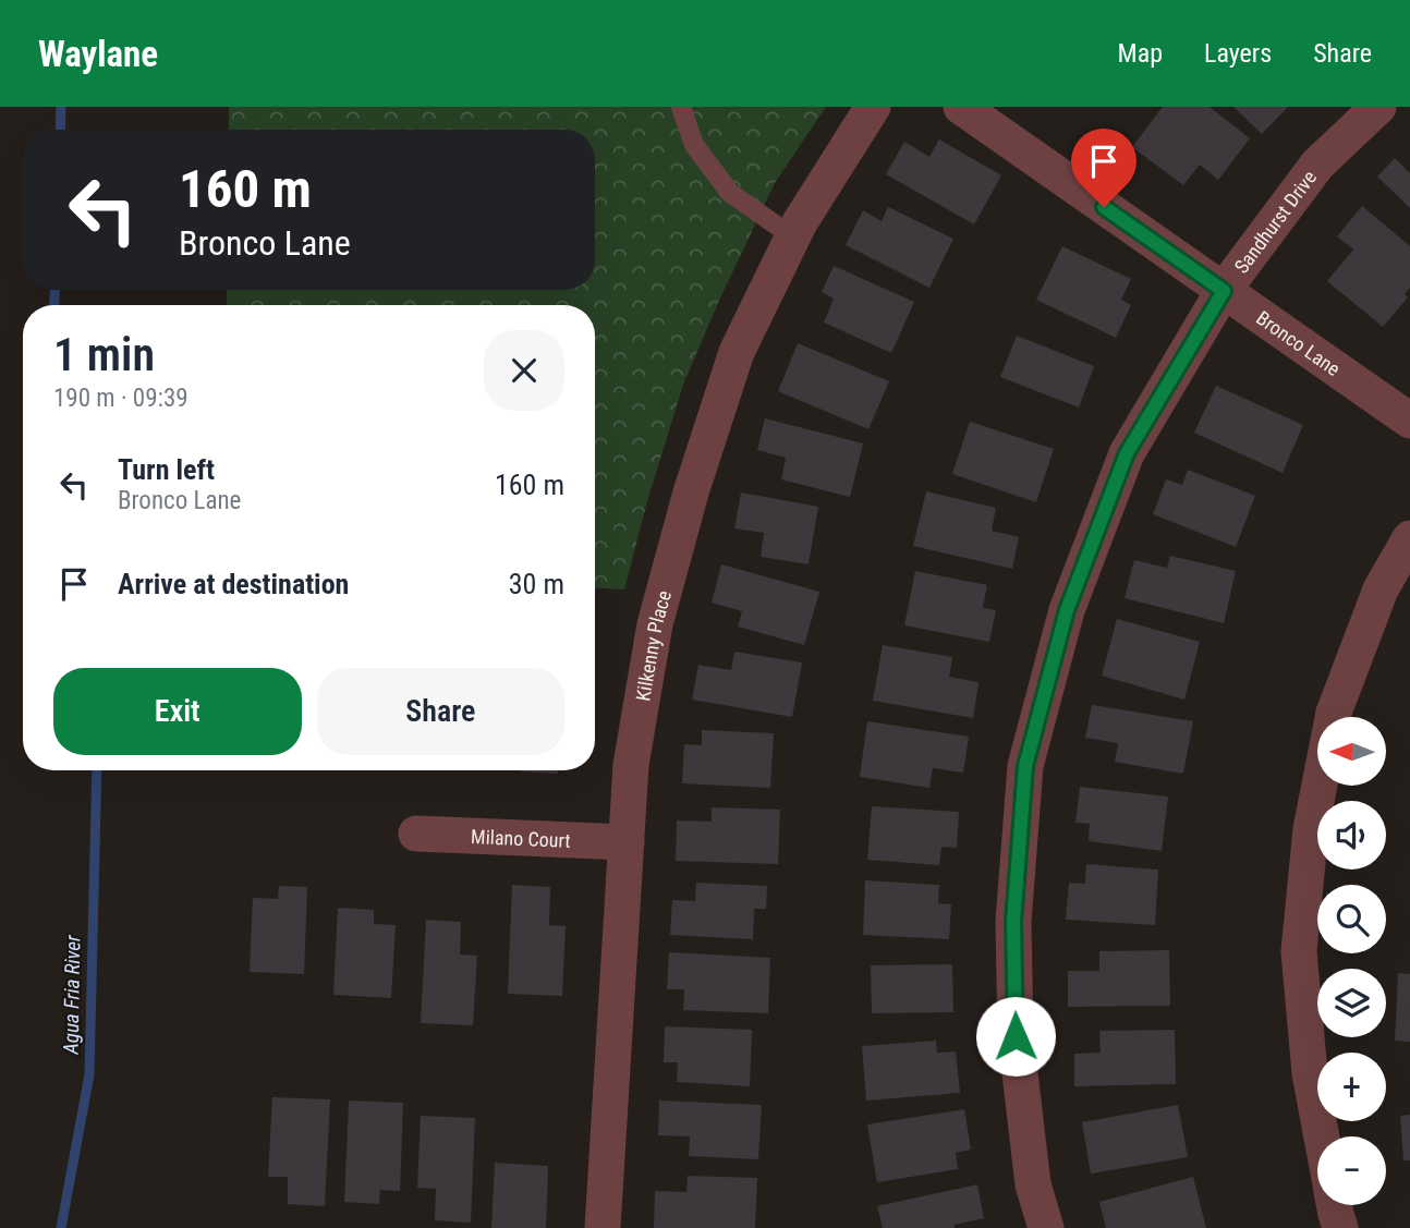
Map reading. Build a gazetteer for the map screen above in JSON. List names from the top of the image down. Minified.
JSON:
{"streets":{"street":["Sandhurst Drive","Bronco Lane","Kilkenny Place","Milano Court"]},"crossings":[["Sandhurst Drive","Bronco Lane"],["Kilkenny Place","Milano Court"]],"water":["Agua Fria River"],"north":"left","page":{"header":"Waylane","nav":["Map","Layers","Share"],"turn":["160 m","Bronco Lane"],"heading":["1 min","190 m · 09:39"],"list":[{"name":"Turn left","note":"Bronco Lane","value":"160 m"},{"name":"Arrive at destination","value":"30 m"}],"buttons":["Exit","Share"],"map_buttons":["+","−"]}}
